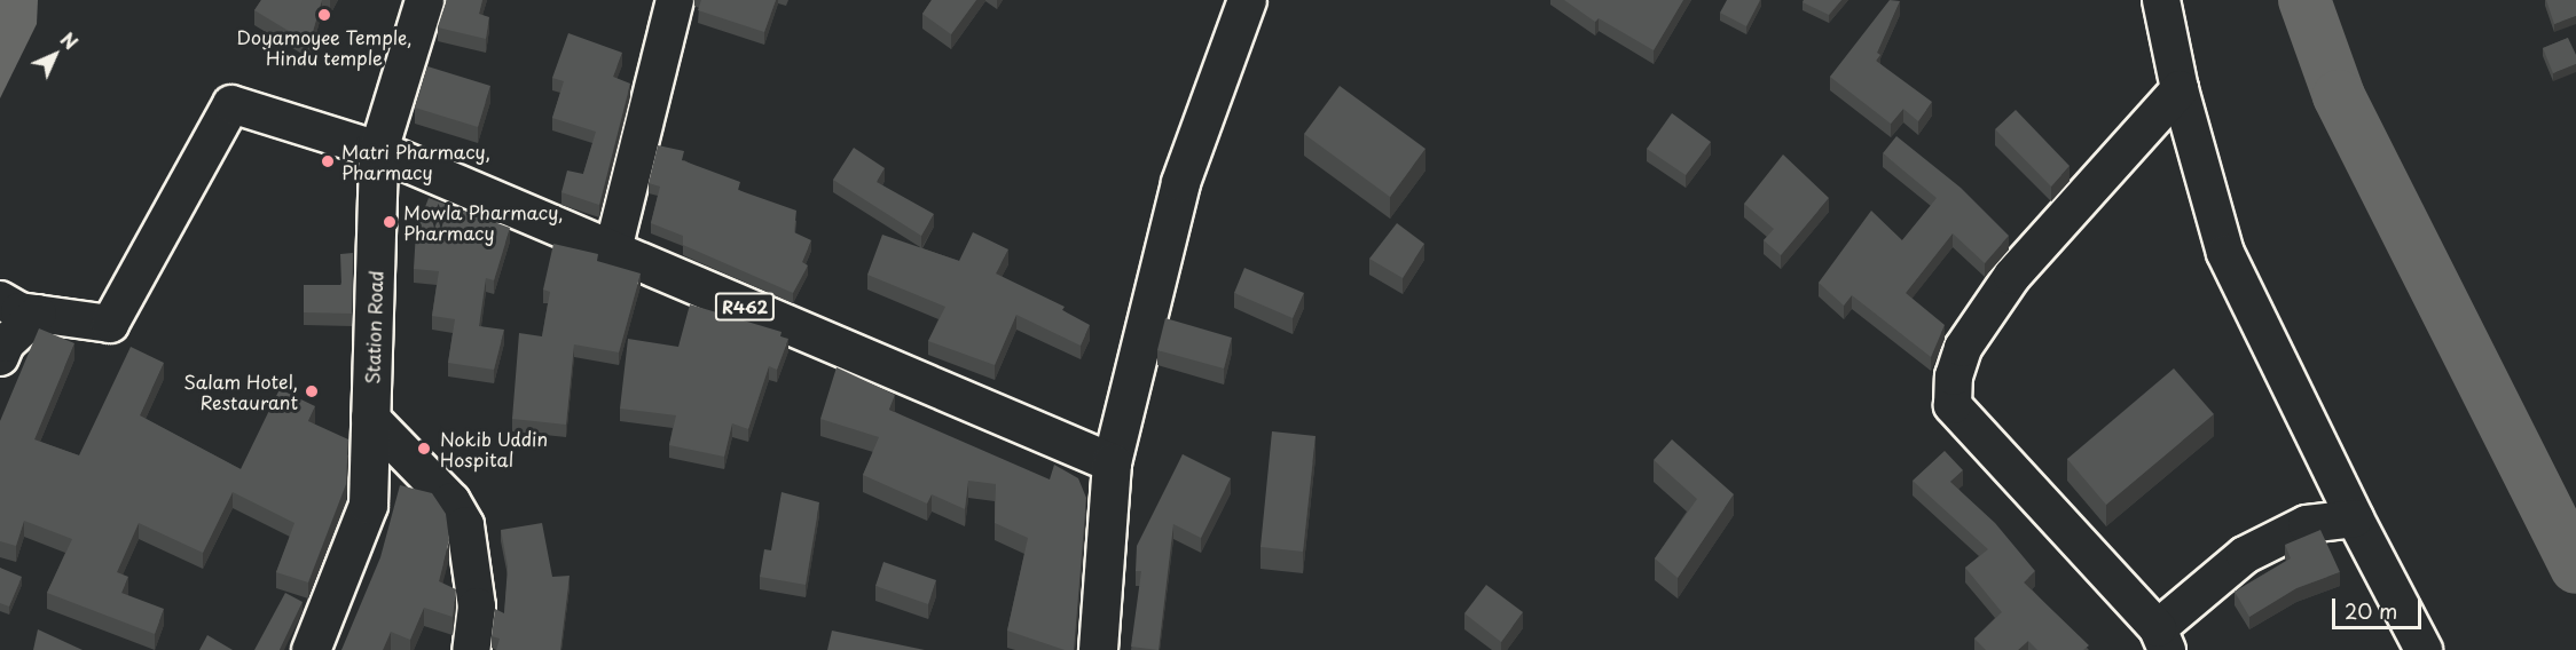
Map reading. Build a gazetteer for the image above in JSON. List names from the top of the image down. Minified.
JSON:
{"streets":{"main road":["R462","Station Road"]},"crossings":[["R462","Station Road"]],"places":["Doyamoyee Temple, Hindu temple","Matri Pharmacy, Pharmacy","Mowla Pharmacy, Pharmacy","Salam Hotel, Restaurant","Nokib Uddin Hospital"],"scale_bar":"20 m","north":"top right"}
